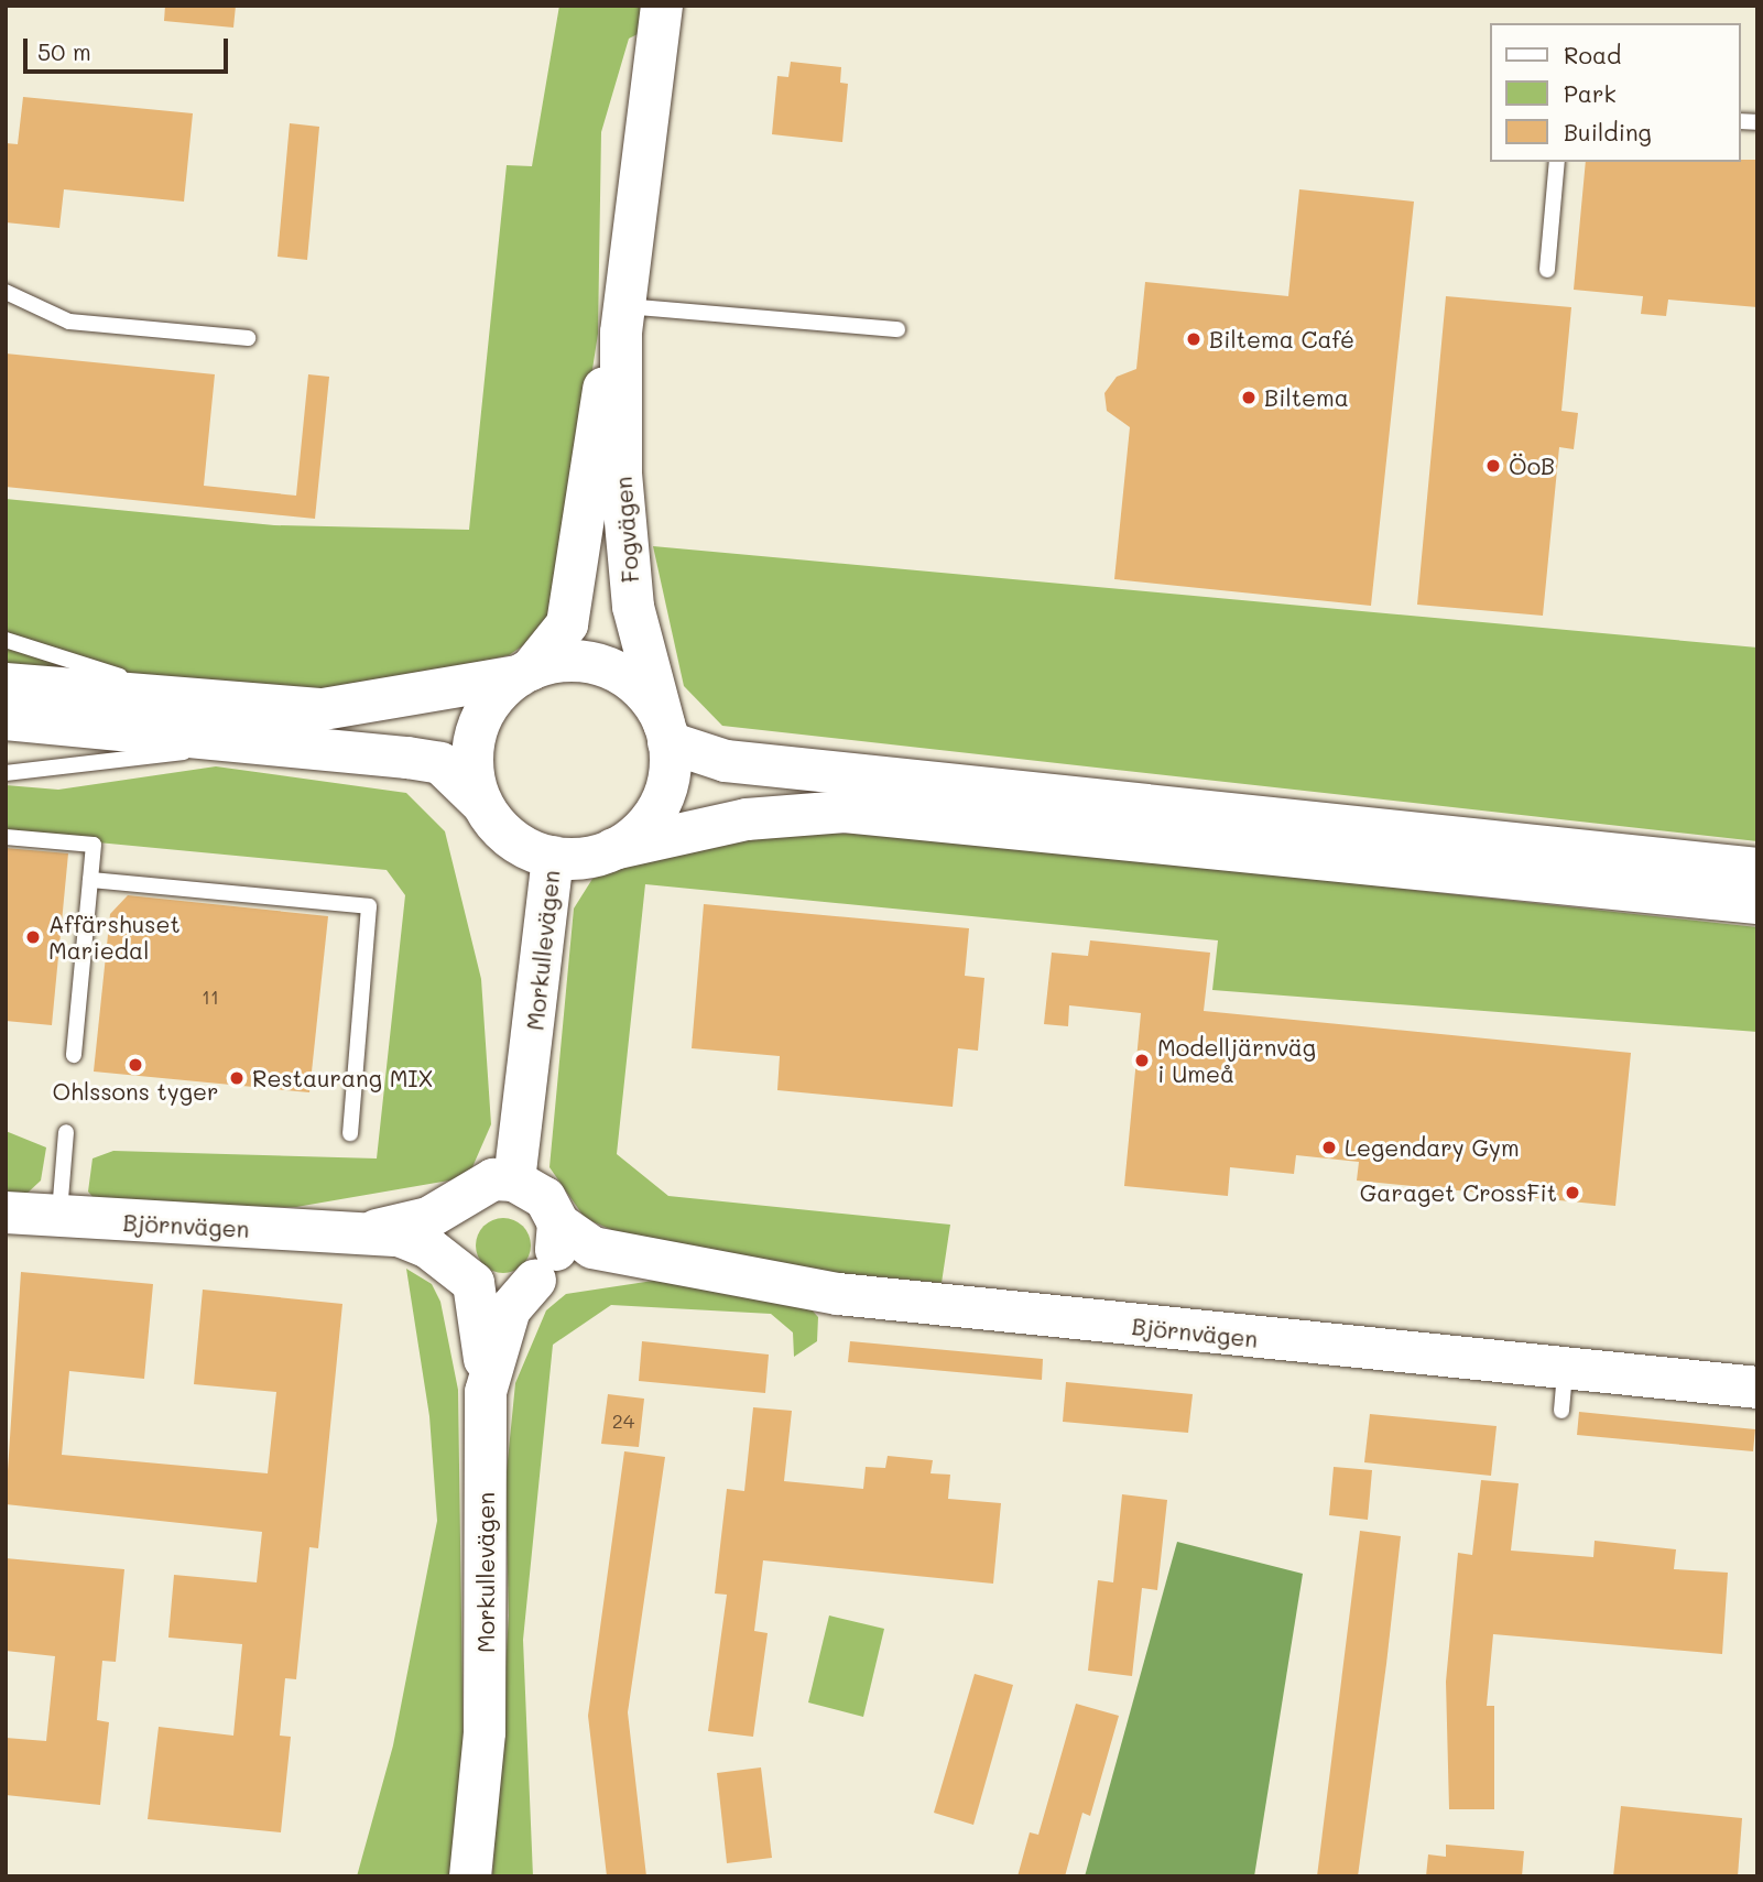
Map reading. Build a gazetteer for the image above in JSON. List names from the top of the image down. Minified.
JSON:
{"streets":{"main road":["Fogvägen","Morkullevägen","Björnvägen"]},"crossings":[["Fogvägen","Morkullevägen"],["Morkullevägen","Björnvägen"]],"places":["Biltema Café","Biltema","ÖoB","Affärshuset Mariedal","Modelljärnväg i Umeå","Ohlssons tyger","Restaurang MIX","Legendary Gym","Garaget CrossFit"],"house_numbers":["11","24"],"legend":["Road","Park","Building"],"scale_bar":"50 m"}
